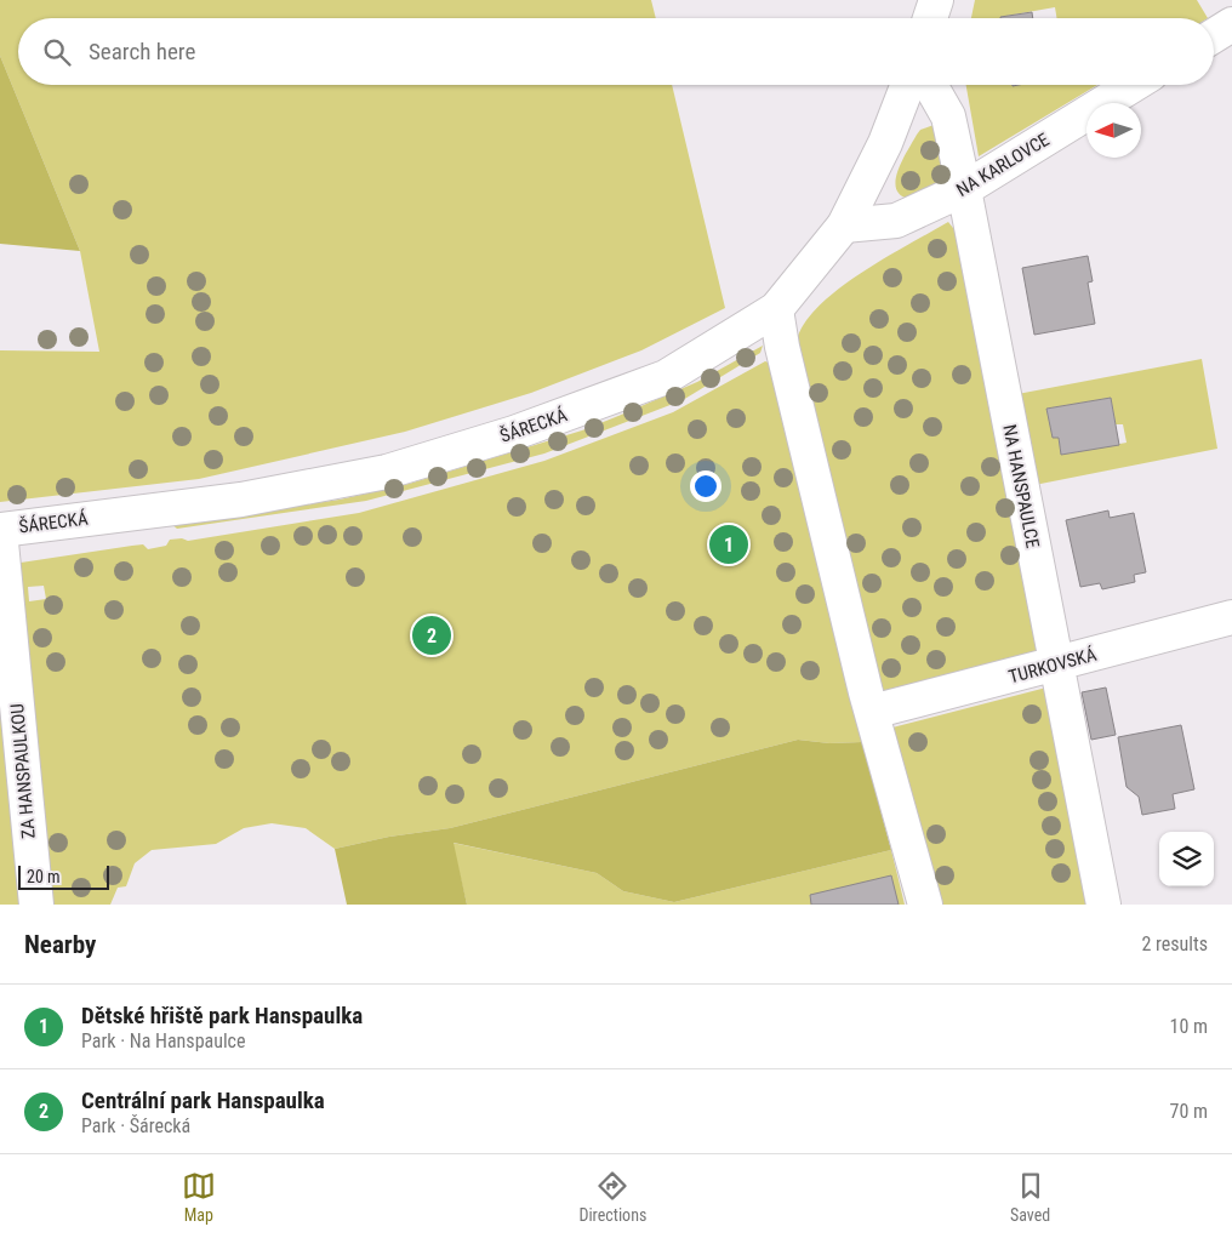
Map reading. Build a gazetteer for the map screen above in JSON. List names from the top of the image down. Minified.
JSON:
{"streets":{"street":["NA KARLOVCE","ŠÁRECKÁ","NA HANSPAULCE","TURKOVSKÁ","ZA HANSPAULKOU"]},"crossings":[["NA KARLOVCE","ŠÁRECKÁ"],["NA KARLOVCE","NA HANSPAULCE"],["ŠÁRECKÁ","ZA HANSPAULKOU"],["NA HANSPAULCE","TURKOVSKÁ"]],"scale_bar":"20 m","north":"left","page":{"search":"Search here","pins":["1","2"],"scale":"20 m","heading":["Nearby","2 results"],"list":[{"mark":"1","name":"Dětské hřiště park Hanspaulka","note":"Park · Na Hanspaulce","value":"10 m"},{"mark":"2","name":"Centrální park Hanspaulka","note":"Park · Šárecká","value":"70 m"}],"nav":["Map","Directions","Saved"]}}
